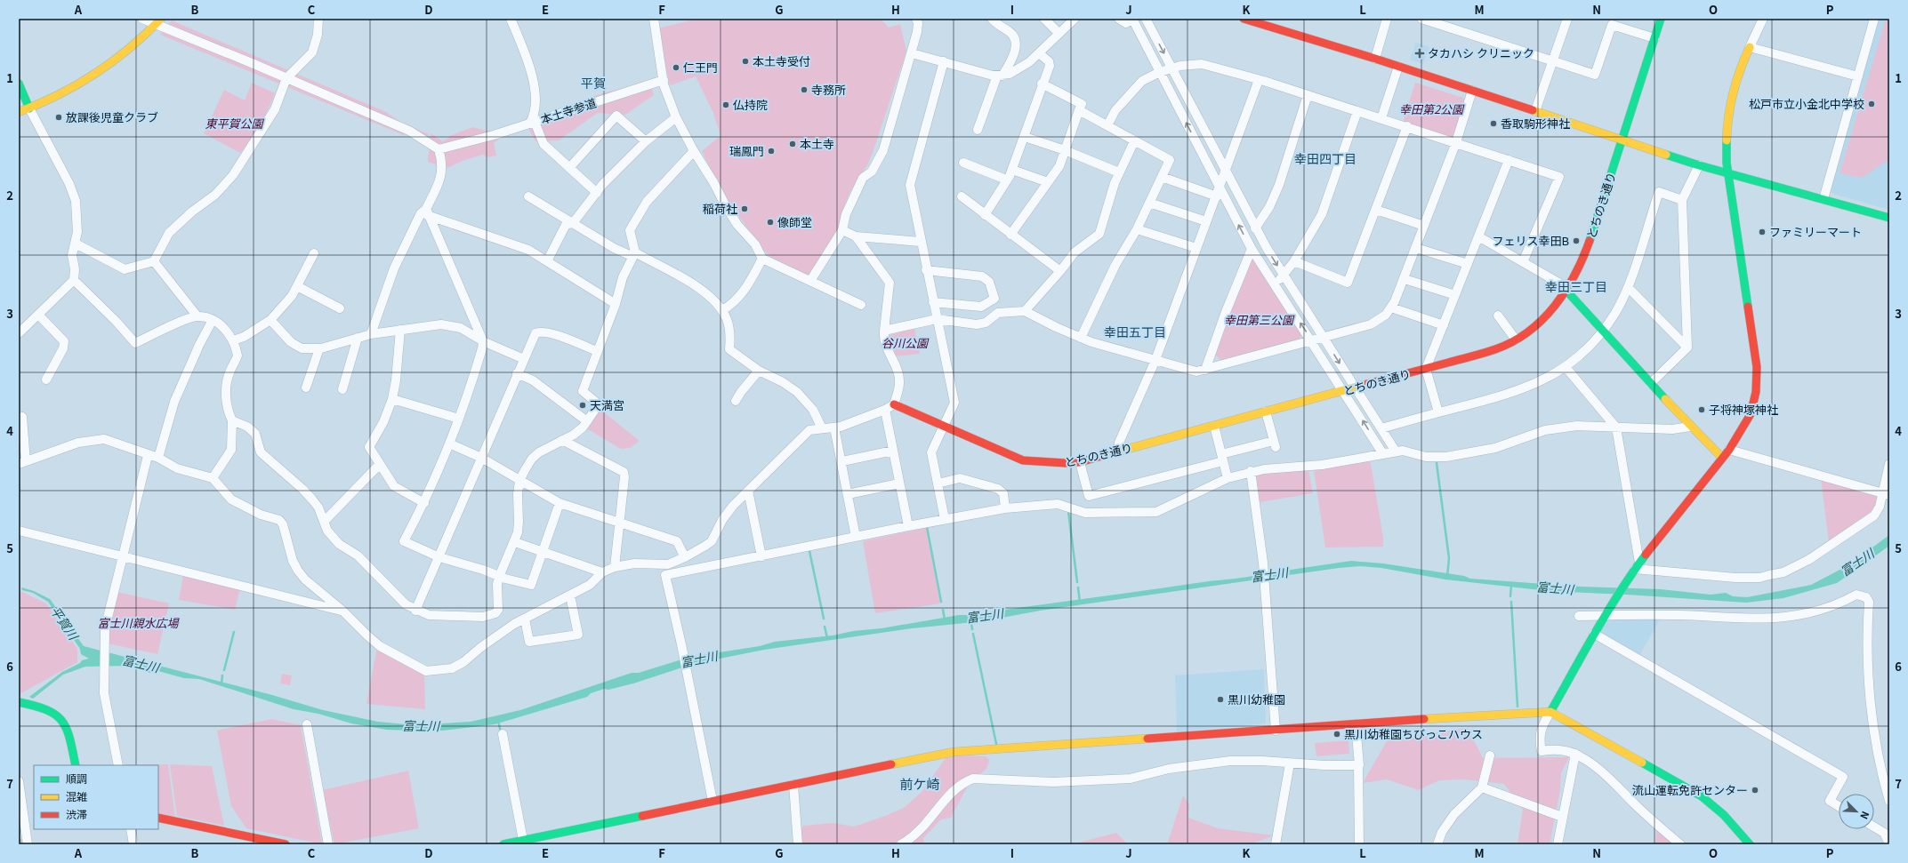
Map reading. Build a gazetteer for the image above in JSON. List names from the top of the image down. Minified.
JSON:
{"streets":{"street":["本土寺参道","とちのき通り"]},"districts":["平賀","幸田四丁目","幸田三丁目","幸田五丁目","前ケ崎"],"water":["富士川","平賀川"],"parks":["幸田第2公園","東平賀公園","幸田第三公園","谷川公園","富士川親水広場"],"places":{"health":["タカハシ クリニック"],"other":["本土寺受付","仁王門","寺務所","松戸市立小金北中学校","仏持院","放課後児童クラブ","香取駒形神社","本土寺","瑞鳳門","稲荷社","像師堂","ファミリーマート","フェリス幸田B","天満宮","子将神塚神社","黒川幼稚園","黒川幼稚園ちびっこハウス","流山運転免許センター"]},"legend":["順調","混雑","渋滞"],"north":"bottom right","grid":{"columns":["A","B","C","D","E","F","G","H","I","J","K","L","M","N","O","P"],"rows":["1","2","3","4","5","6","7"]}}
